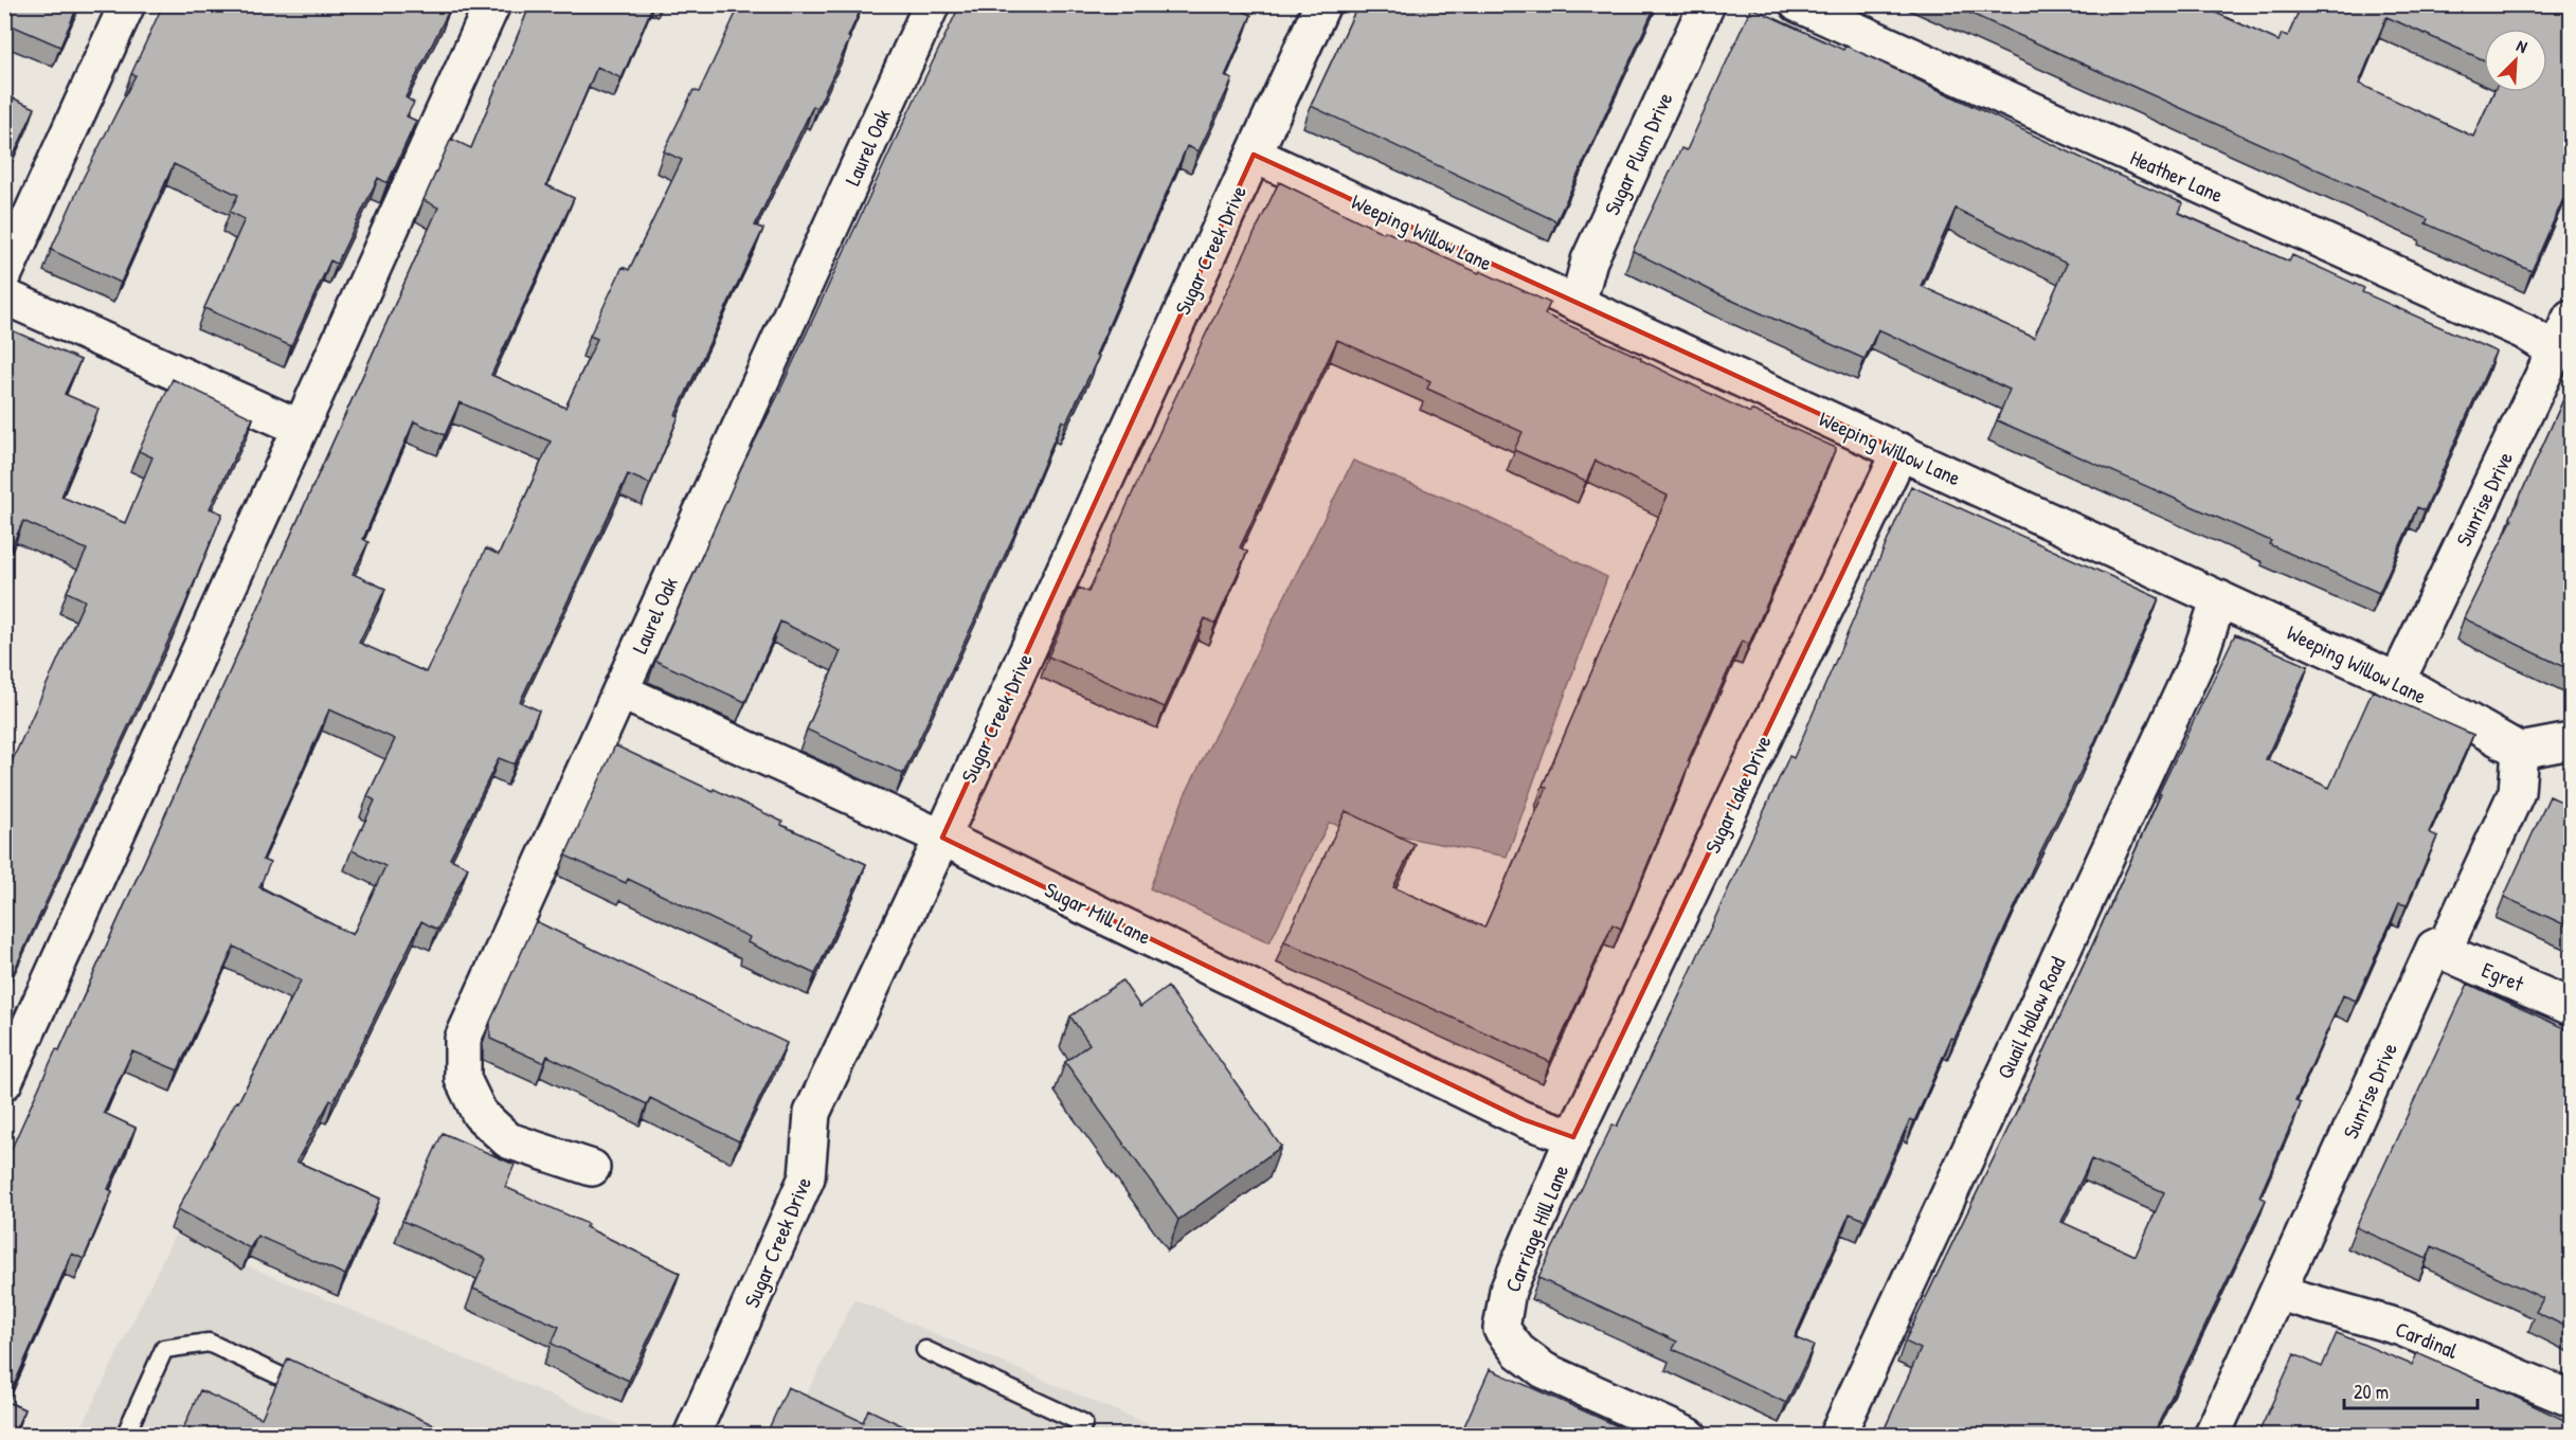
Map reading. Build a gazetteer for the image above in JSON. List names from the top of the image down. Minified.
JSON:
{"streets":{"street":["Laurel Oak","Sugar Plum Drive","Heather Lane","Weeping Willow Lane","Sugar Creek Drive","Sunrise Drive","Sugar Lake Drive","Sugar Mill Lane","Egret","Quail Hollow Road","Carriage Hill Lane","Cardinal"]},"crossings":[["Laurel Oak","Sugar Mill Lane"],["Sugar Plum Drive","Weeping Willow Lane"],["Heather Lane","Sunrise Drive"],["Weeping Willow Lane","Sugar Creek Drive"],["Weeping Willow Lane","Sunrise Drive"],["Weeping Willow Lane","Sugar Lake Drive"],["Weeping Willow Lane","Quail Hollow Road"],["Sugar Creek Drive","Sugar Mill Lane"],["Sunrise Drive","Egret"],["Sunrise Drive","Cardinal"],["Sugar Lake Drive","Sugar Mill Lane"],["Sugar Lake Drive","Carriage Hill Lane"],["Sugar Mill Lane","Carriage Hill Lane"]],"scale_bar":"20 m","north":"top right"}
